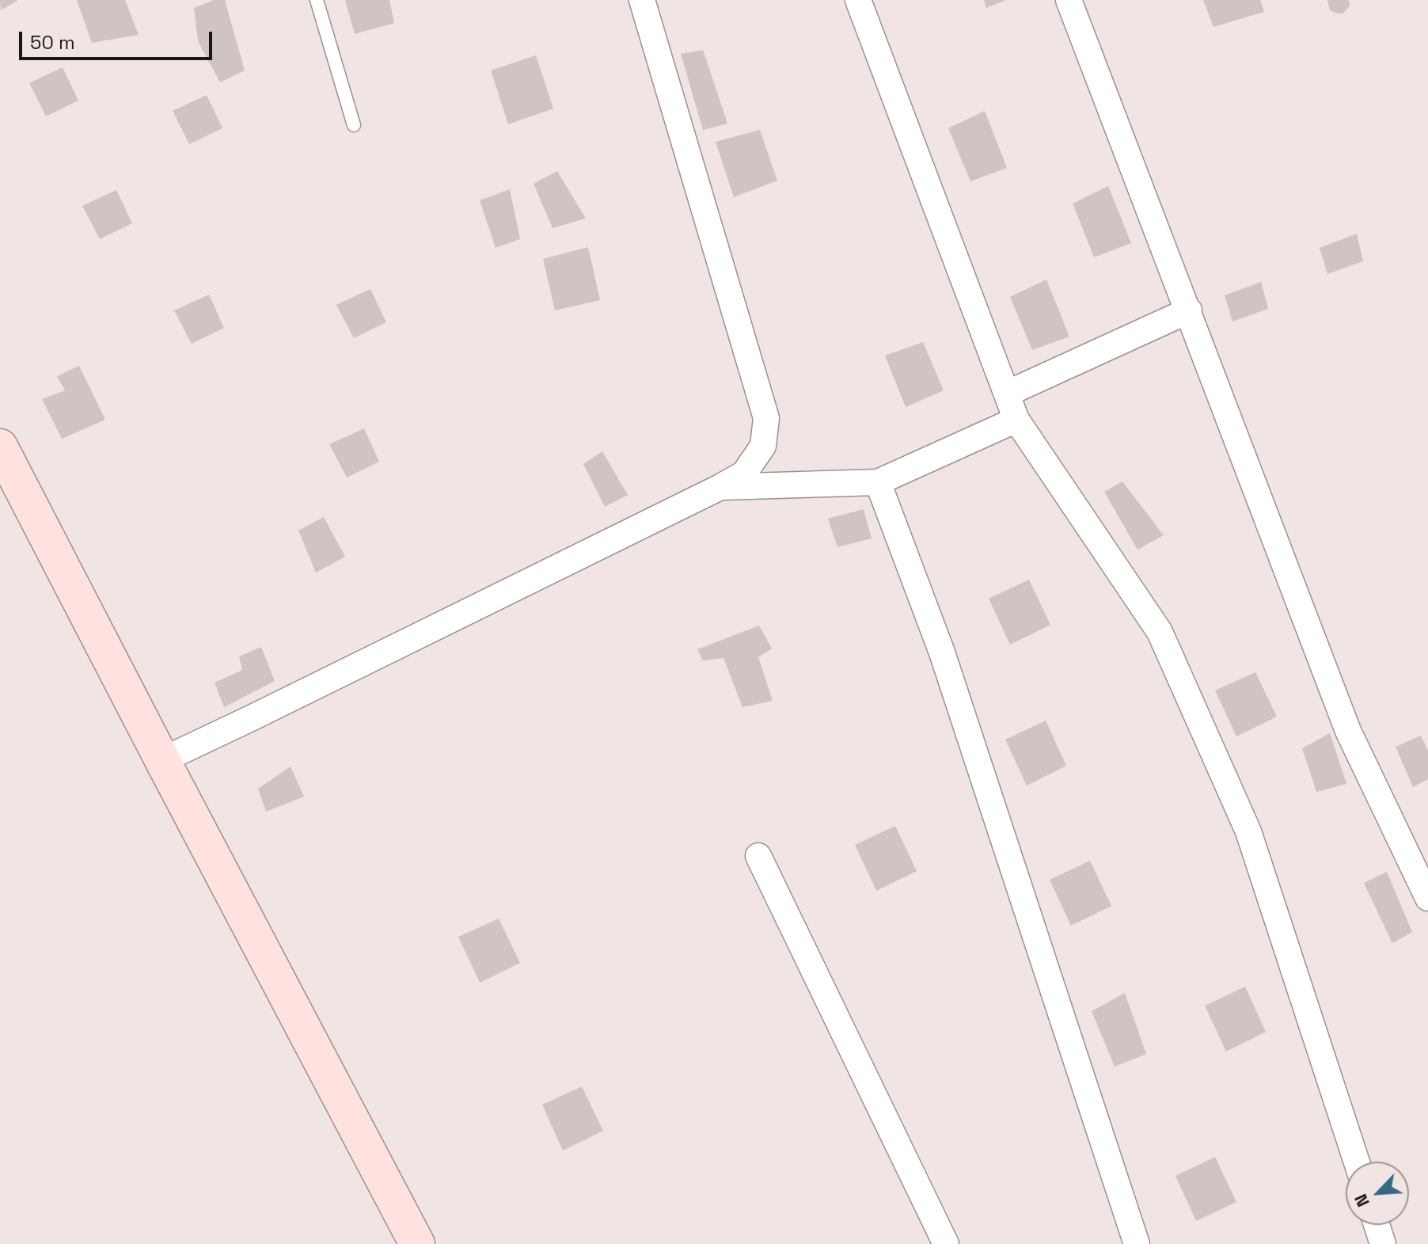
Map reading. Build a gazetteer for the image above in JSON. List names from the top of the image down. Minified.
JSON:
{"scale_bar":"50 m","north":"bottom left"}
